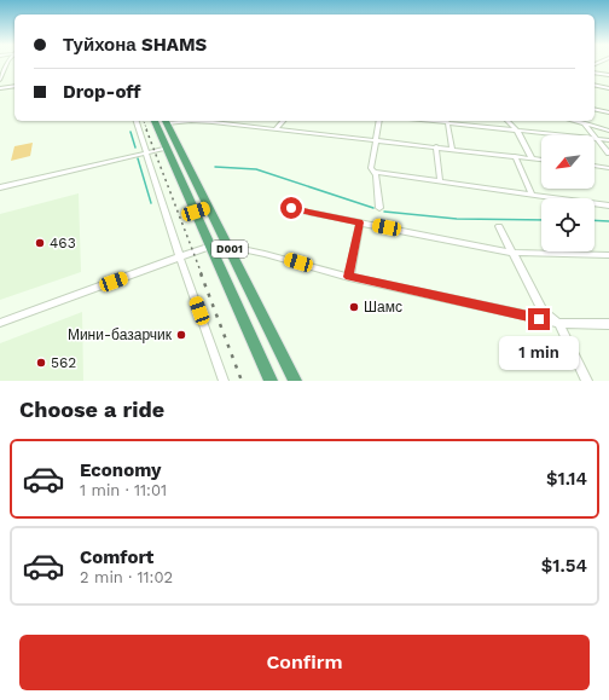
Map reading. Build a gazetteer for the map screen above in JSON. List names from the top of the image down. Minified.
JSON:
{"streets":{"highway":["D001"]},"places":["463","Шамс","Мини-базарчик","562"],"north":"bottom left","page":{"banner":["Туйхона SHAMS","Drop-off"],"bubble":"1 min","heading":"Choose a ride","list":[{"name":"Economy","note":"1 min · 11:01","value":"$1.14"},{"name":"Comfort","note":"2 min · 11:02","value":"$1.54"}],"buttons":"Confirm"}}
